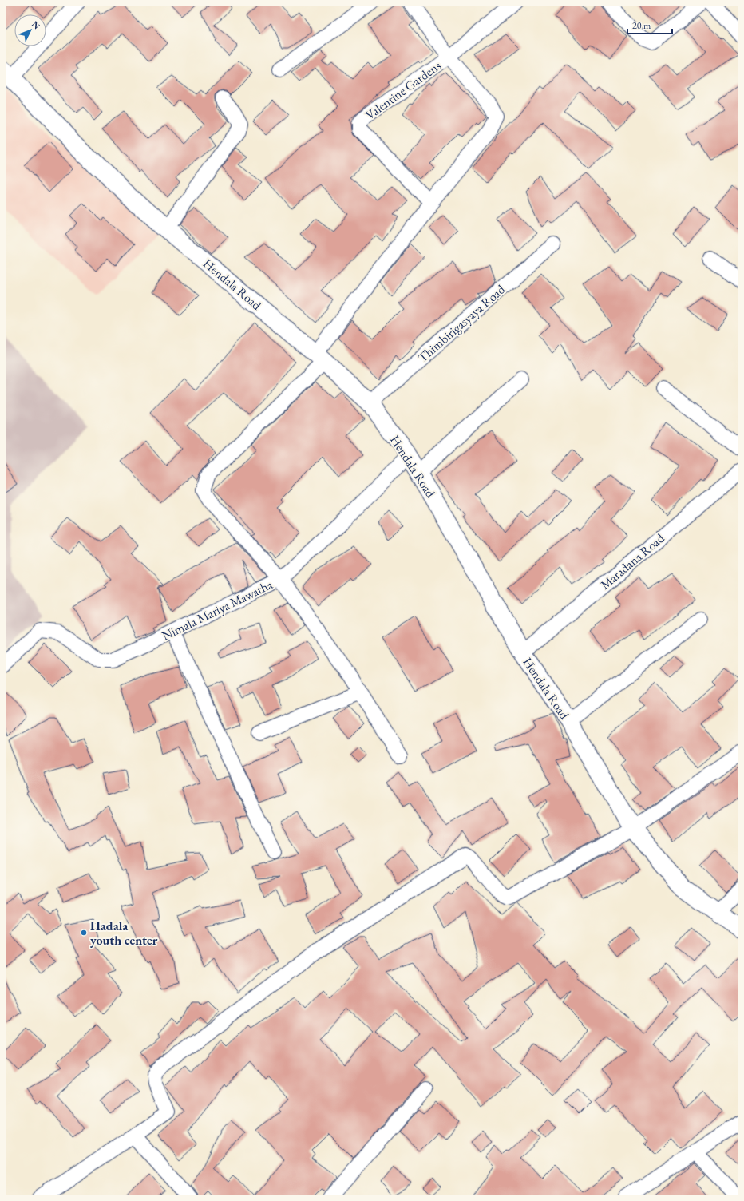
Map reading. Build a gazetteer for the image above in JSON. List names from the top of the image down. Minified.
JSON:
{"streets":{"main road":["Hendala Road"],"street":["Valentine Gardens","Thimbirigasyaya Road","Maradana Road","Nimala Mariya Mawatha"]},"crossings":[["Hendala Road","Thimbirigasyaya Road"],["Hendala Road","Maradana Road"],["Hendala Road","Nimala Mariya Mawatha"]],"places":["Hadala youth center"],"scale_bar":"20 m","north":"top right"}
